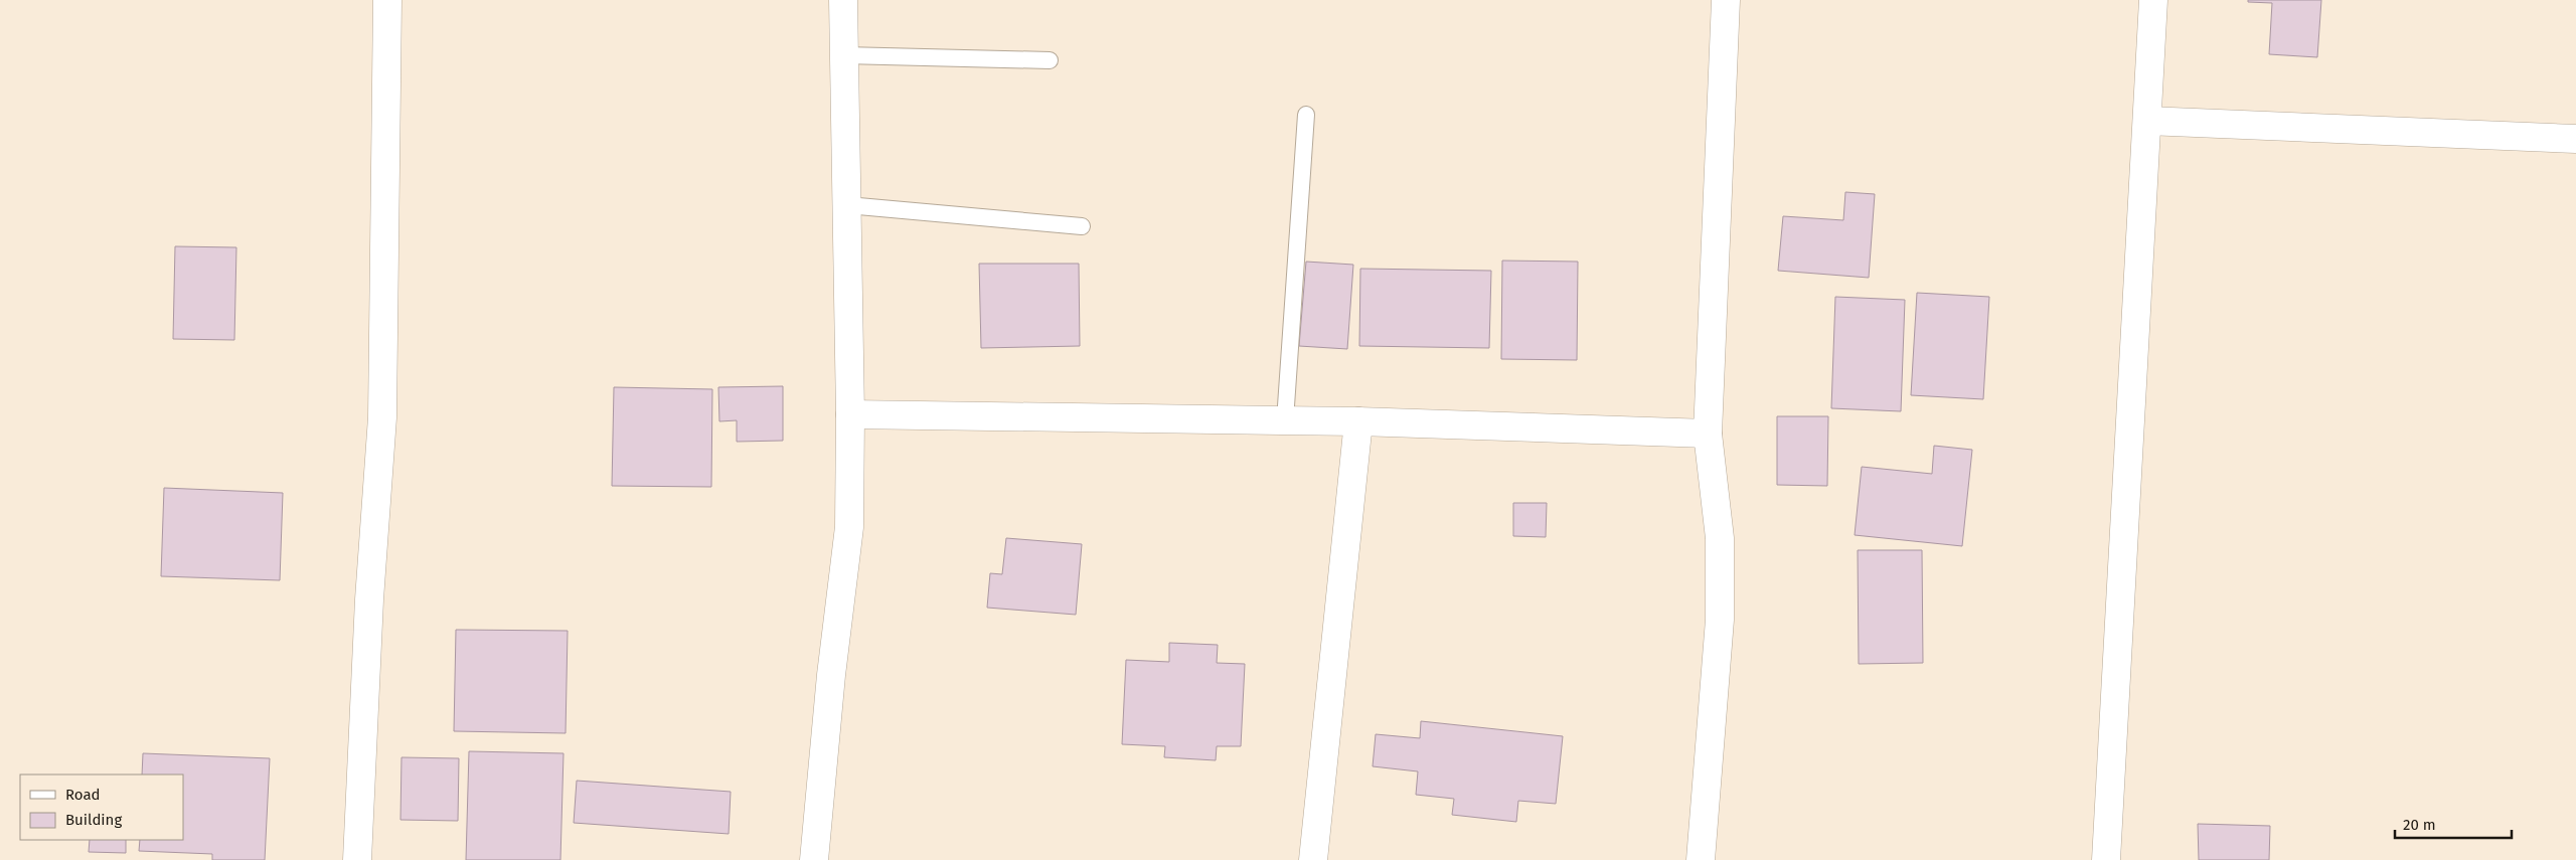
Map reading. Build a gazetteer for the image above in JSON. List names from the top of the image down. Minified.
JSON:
{"legend":["Road","Building"],"scale_bar":"20 m"}
